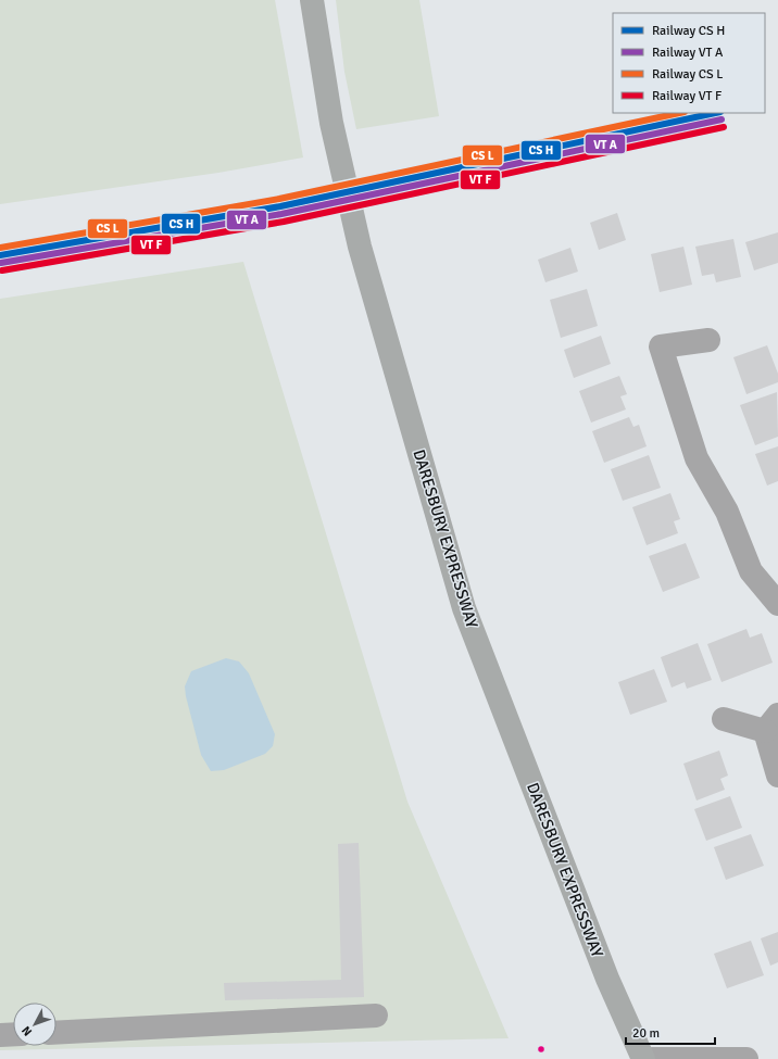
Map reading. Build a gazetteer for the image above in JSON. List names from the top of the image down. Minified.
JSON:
{"streets":{"main road":["DARESBURY EXPRESSWAY"]},"legend":["Railway CS H","Railway VT A","Railway CS L","Railway VT F"],"scale_bar":"20 m","north":"bottom left"}
